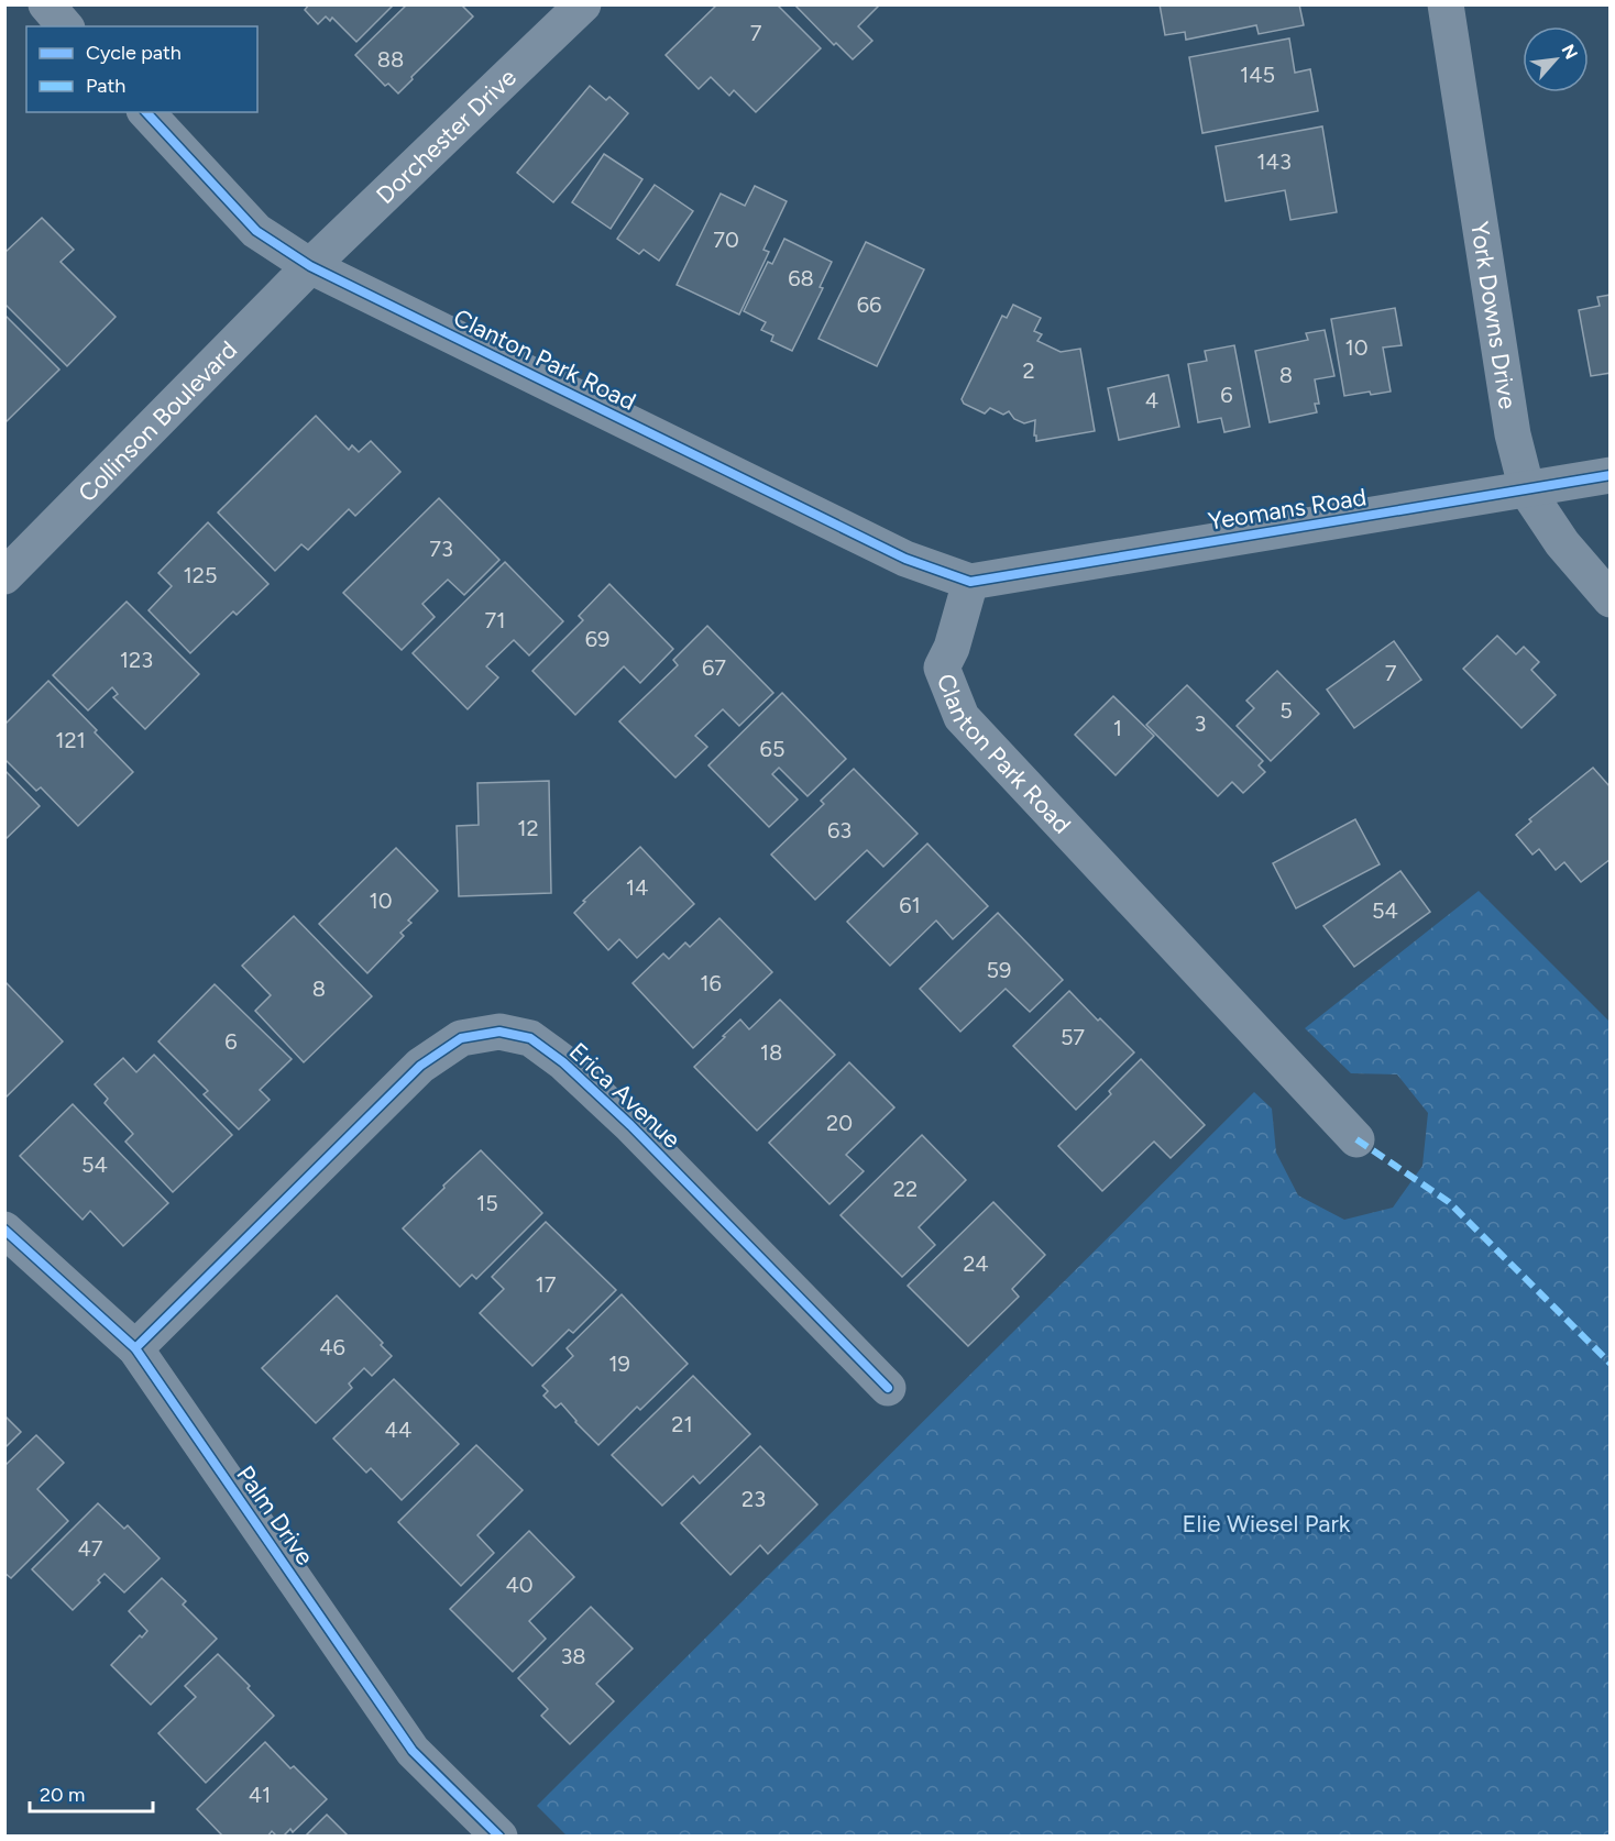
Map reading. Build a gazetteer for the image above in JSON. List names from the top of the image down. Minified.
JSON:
{"streets":{"street":["Dorchester Drive","York Downs Drive","Clanton Park Road","Collinson Boulevard","Yeomans Road","Erica Avenue","Palm Drive"]},"crossings":[["Dorchester Drive","Clanton Park Road"],["Dorchester Drive","Collinson Boulevard"],["York Downs Drive","Yeomans Road"],["Clanton Park Road","Collinson Boulevard"],["Clanton Park Road","Yeomans Road"],["Erica Avenue","Palm Drive"]],"parks":["Elie Wiesel Park"],"house_numbers":["7","88","145","143","70","68","66","10","2","8","6","4","73","125","71","69","123","67","7","5","3","1","121","65","12","63","14","10","61","54","59","16","8","57","6","18","20","54","22","15","24","17","46","19","21","44","23","47","40","38","41"],"legend":["Cycle path","Path"],"scale_bar":"20 m","north":"top right"}
